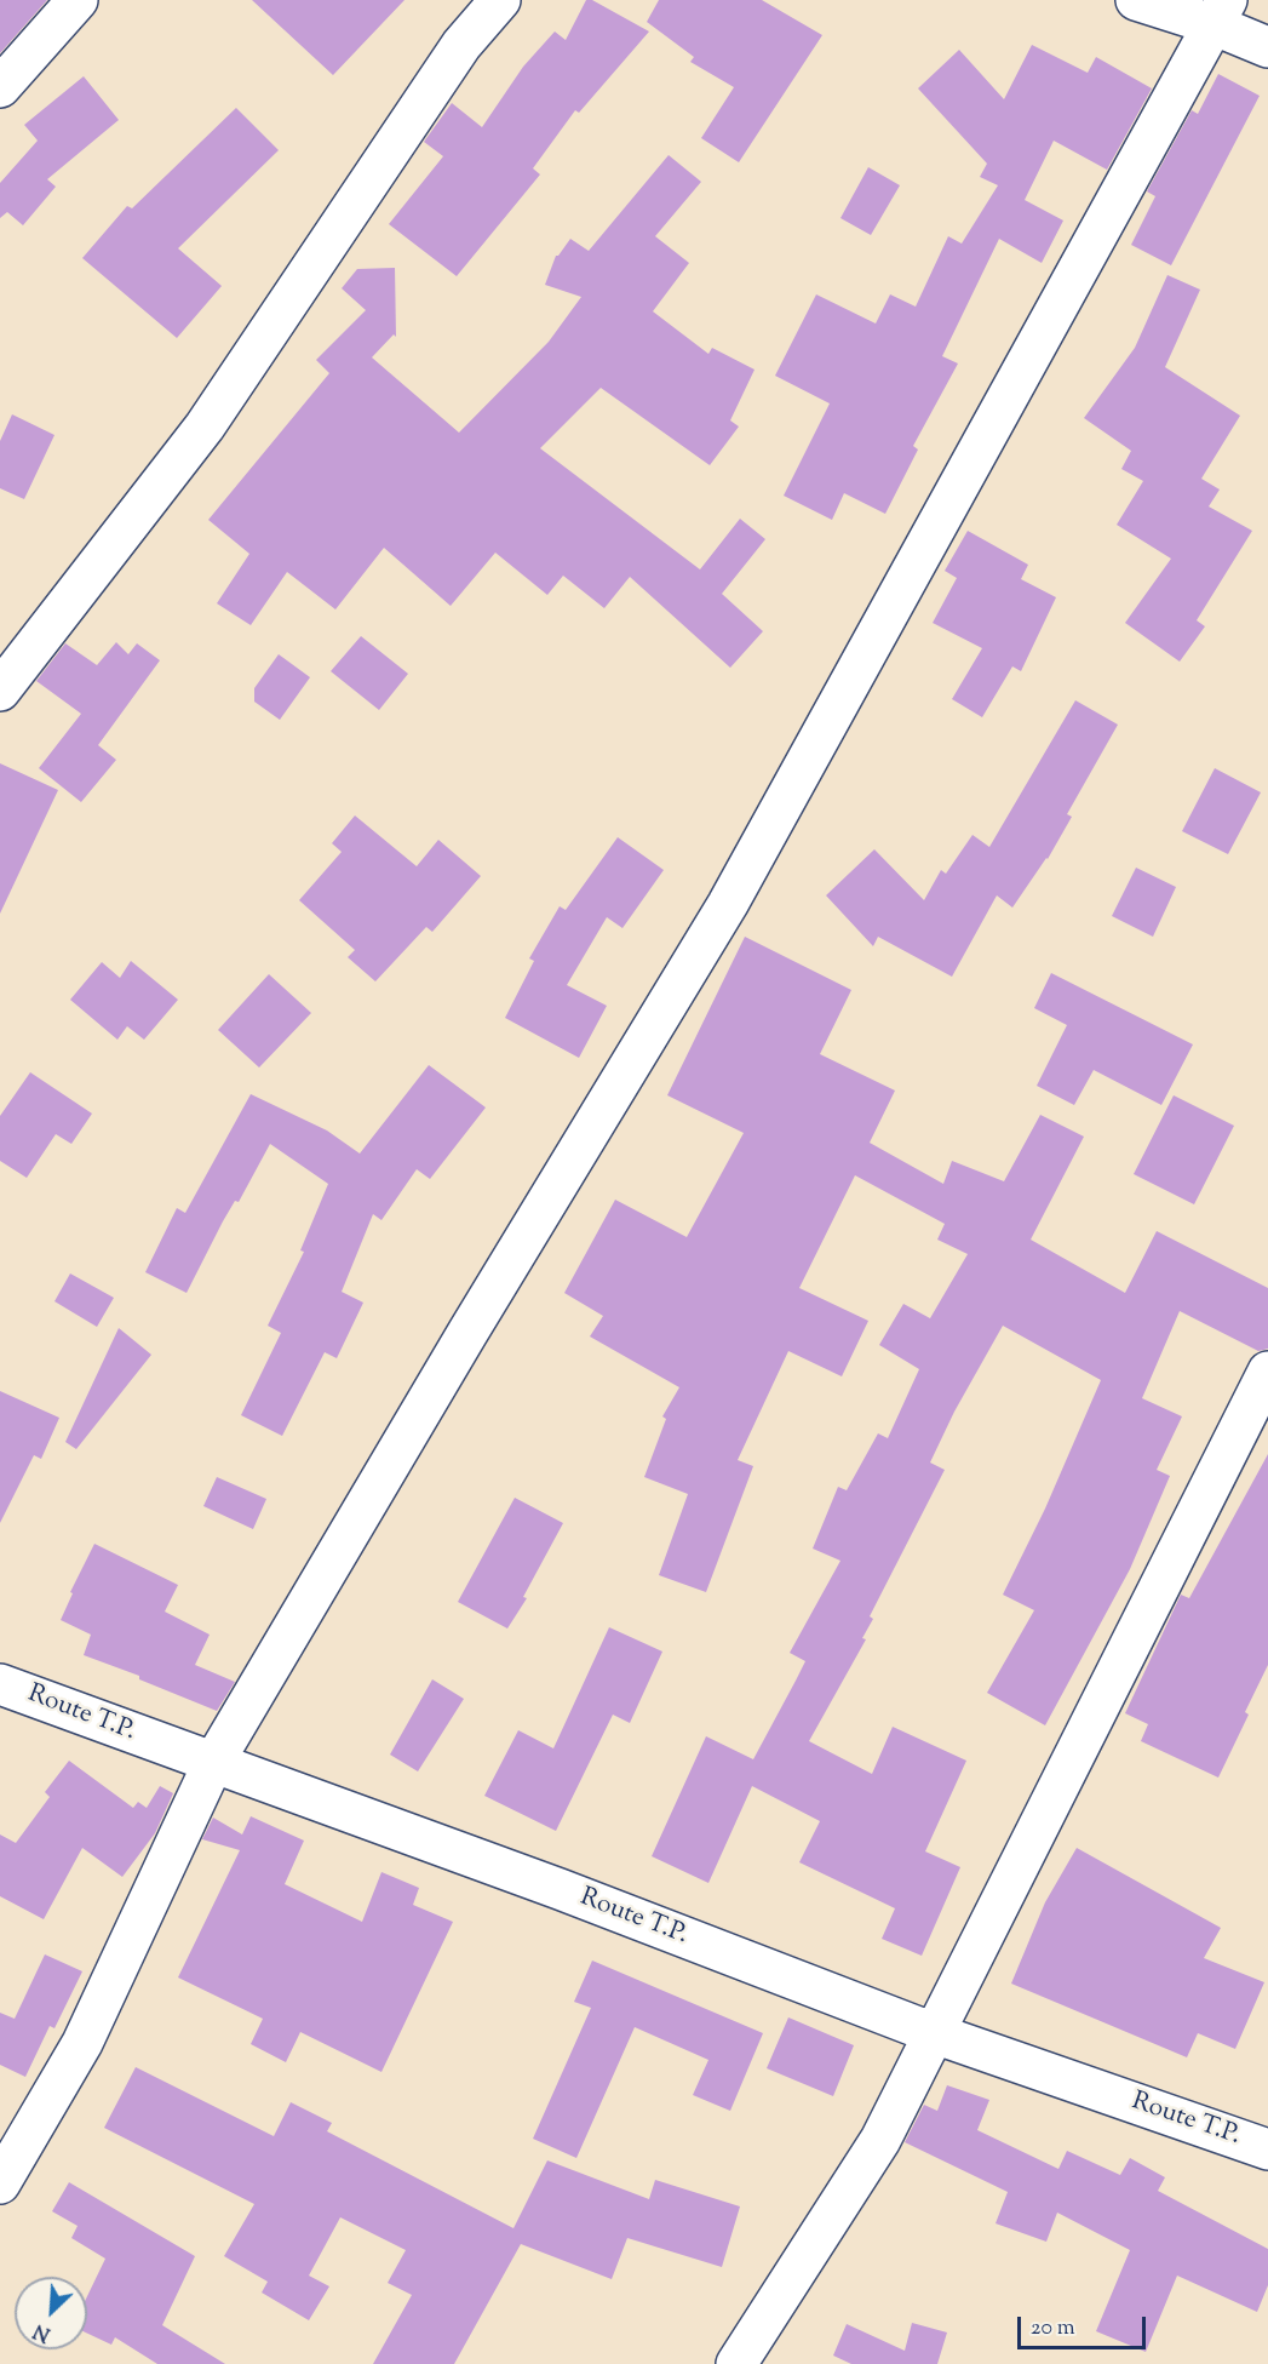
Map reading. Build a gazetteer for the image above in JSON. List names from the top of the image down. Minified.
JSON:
{"streets":{"street":["Route T.P."]},"scale_bar":"20 m","north":"bottom left"}
